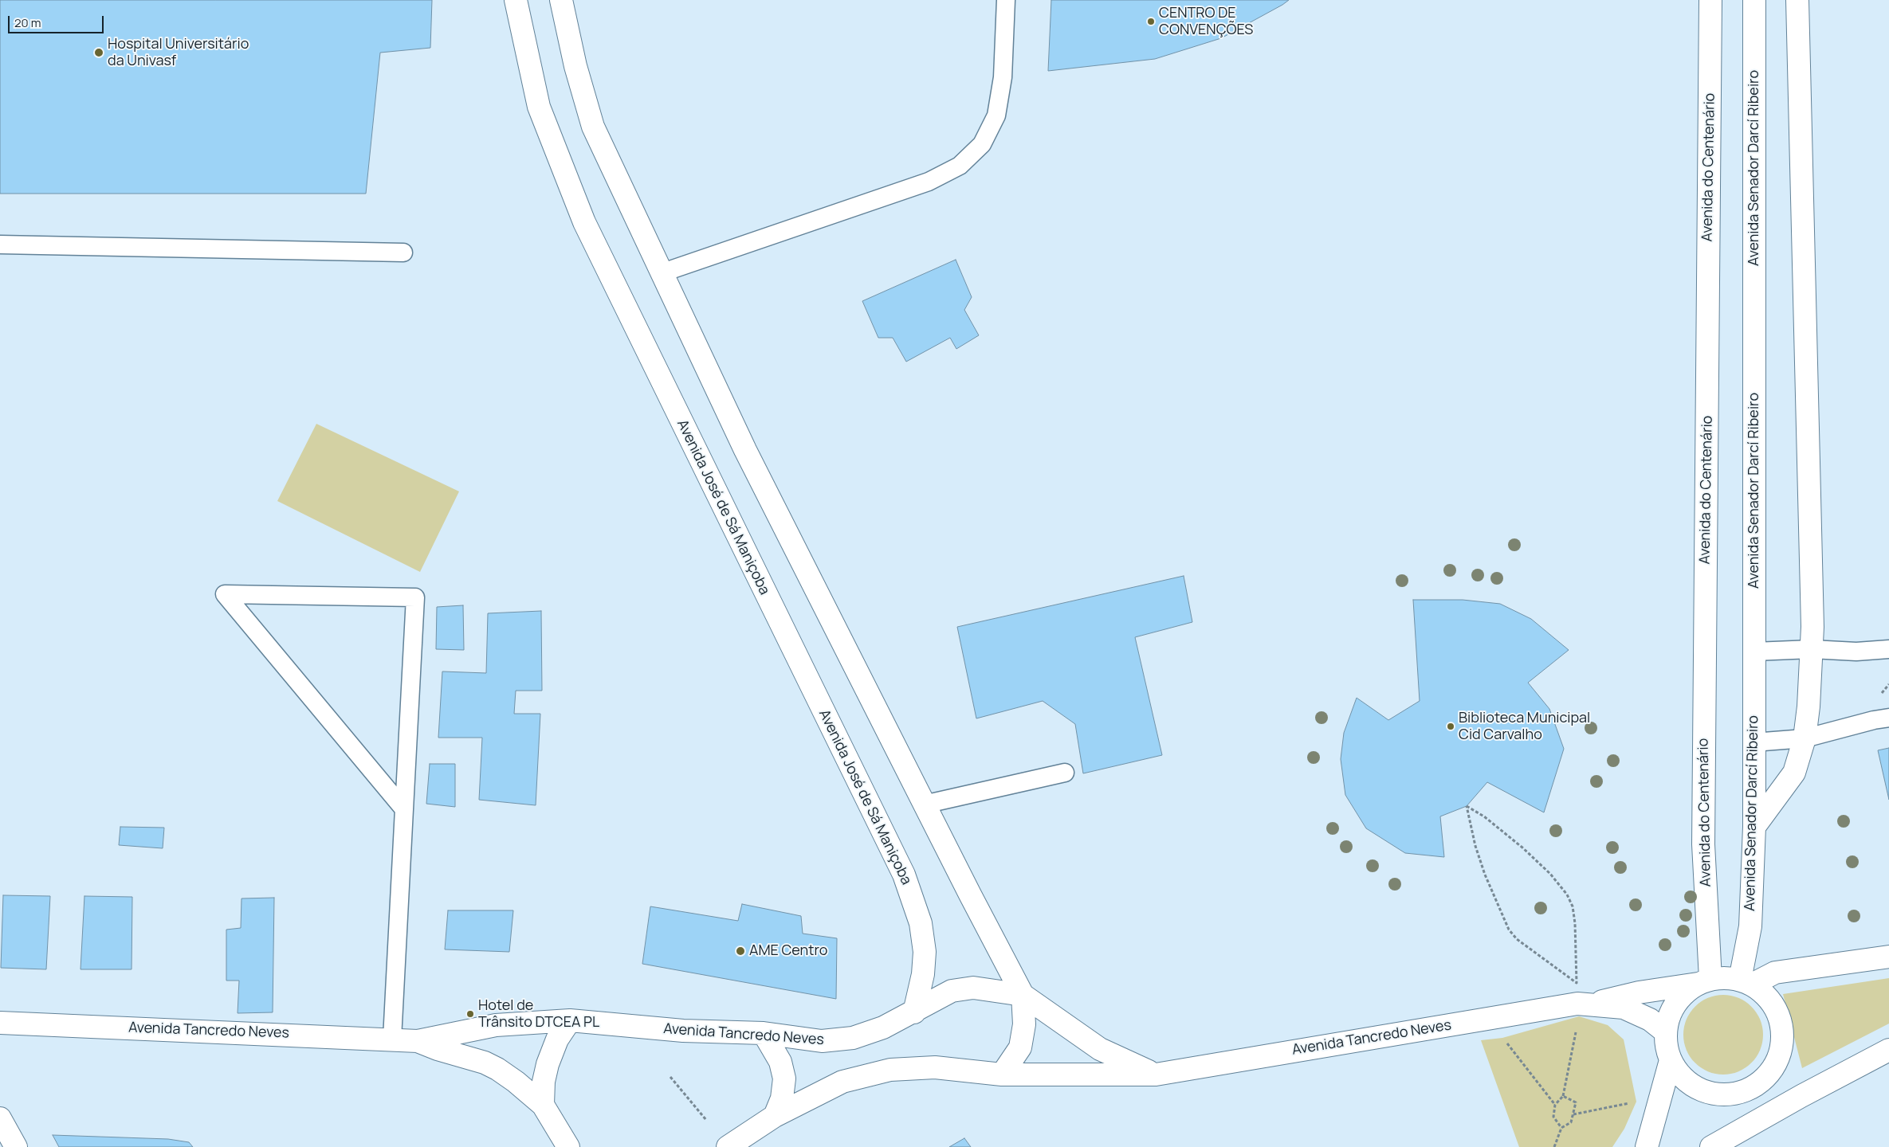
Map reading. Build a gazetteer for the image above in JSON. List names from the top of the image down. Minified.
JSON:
{"streets":{"main road":["Avenida do Centenário","Avenida Senador Darcí Ribeiro","Avenida José de Sá Maniçoba","Avenida Tancredo Neves"]},"crossings":[["Avenida do Centenário","Avenida Senador Darcí Ribeiro"],["Avenida do Centenário","Avenida Tancredo Neves"],["Avenida Senador Darcí Ribeiro","Avenida Tancredo Neves"],["Avenida José de Sá Maniçoba","Avenida Tancredo Neves"]],"places":["CENTRO DE CONVENÇÕES","Hospital Universitário da Univasf","Biblioteca Municipal Cid Carvalho","AME Centro","Hotel de Trânsito DTCEA PL"],"scale_bar":"20 m"}
